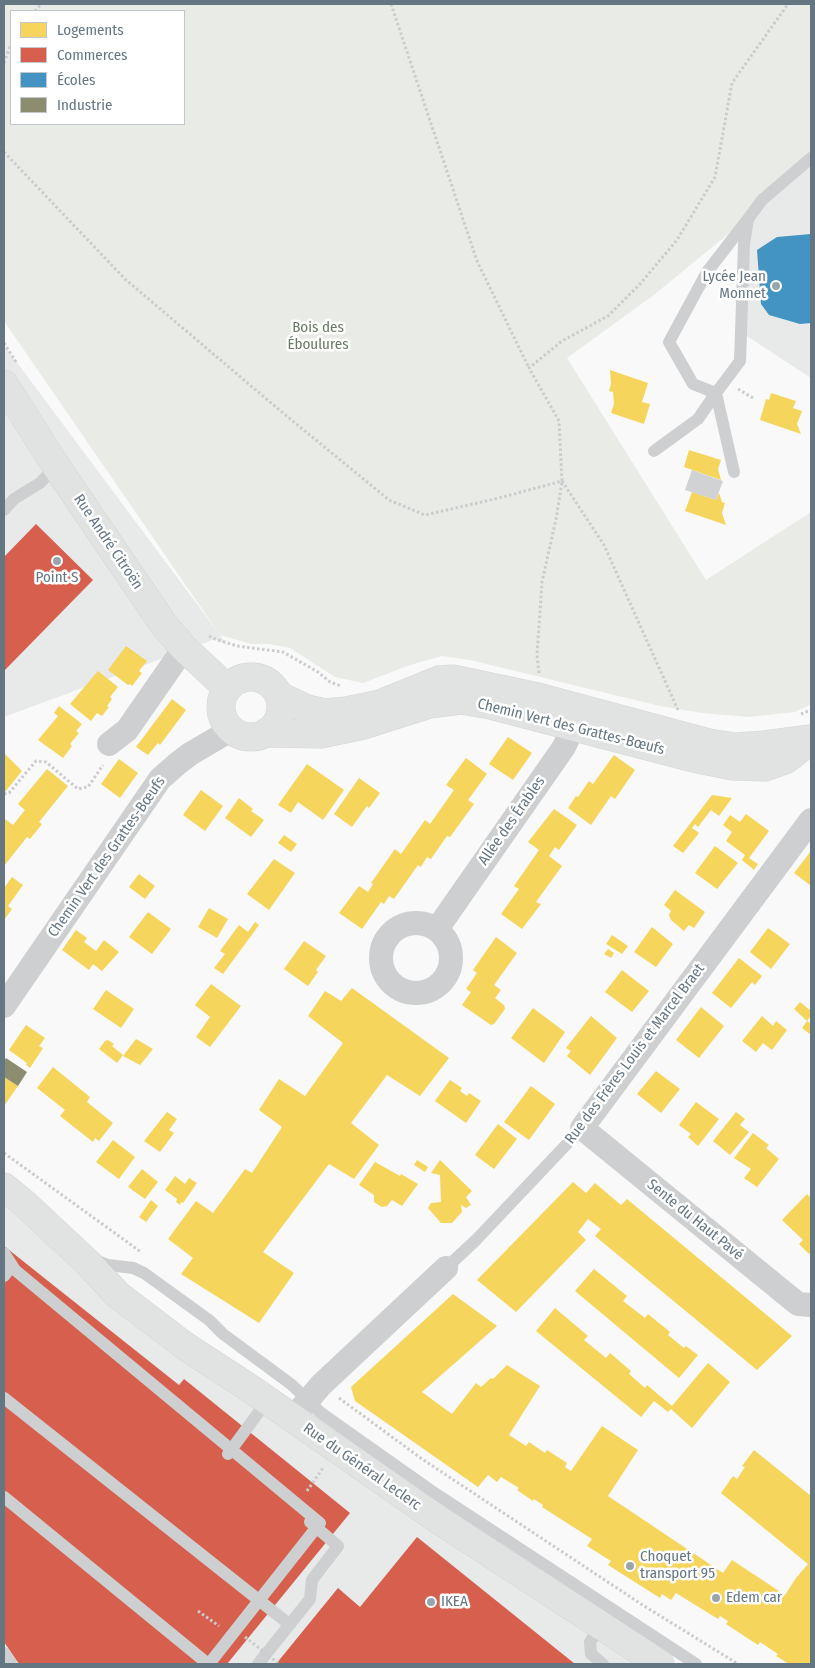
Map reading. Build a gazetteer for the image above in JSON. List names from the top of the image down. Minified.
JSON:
{"streets":{"main road":["Rue André Citroën","Chemin Vert des Grattes-Bœufs","Rue du Général Leclerc"],"street":["Allée des Érables","Rue des Frères Louis et Marcel Braet","Sente du Haut Pavé"]},"crossings":[["Rue André Citroën","Chemin Vert des Grattes-Bœufs"],["Chemin Vert des Grattes-Bœufs","Allée des Érables"],["Rue des Frères Louis et Marcel Braet","Sente du Haut Pavé"],["Rue des Frères Louis et Marcel Braet","Rue du Général Leclerc"]],"parks":["Bois des Éboulures"],"places":["Lycée Jean Monnet","Point S","Choquet transport 95","Edem car","IKEA"],"legend":["Logements","Commerces","Écoles","Industrie"]}
